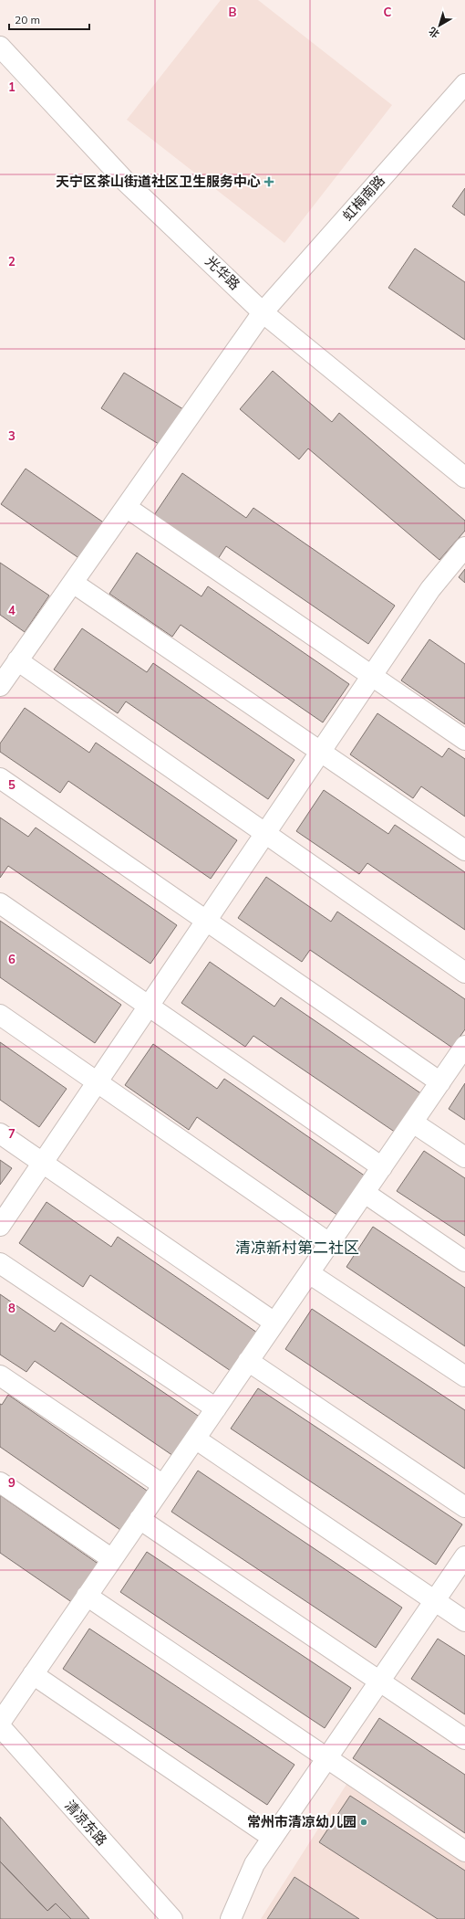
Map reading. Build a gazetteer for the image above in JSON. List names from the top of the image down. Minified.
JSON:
{"streets":{"street":["虹梅南路","光华路","清凉东路"]},"crossings":[["虹梅南路","光华路"]],"districts":["清凉新村第二社区"],"places":{"health":["天宁区茶山街道社区卫生服务中心"],"other":["常州市清凉幼儿园"]},"scale_bar":"20 m","north":"bottom left","grid":{"columns":["B","C"],"rows":["1","2","3","4","5","6","7","8","9"]}}
